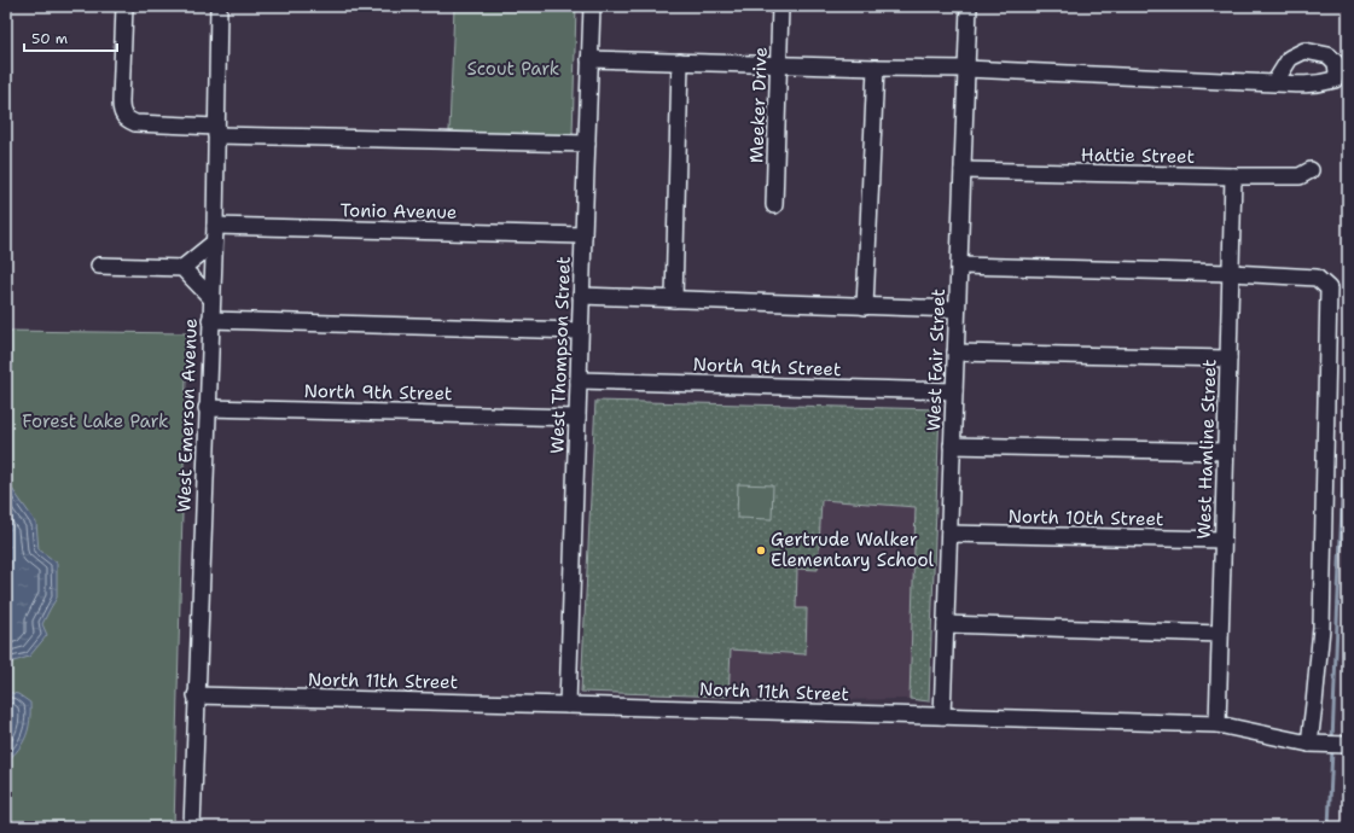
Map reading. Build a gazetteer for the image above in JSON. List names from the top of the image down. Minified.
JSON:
{"streets":{"street":["Meeker Drive","Hattie Street","Tonio Avenue","West Thompson Street","West Fair Street","North 9th Street","West Emerson Avenue","West Hamline Street","North 10th Street","North 11th Street"]},"crossings":[["Hattie Street","West Fair Street"],["Hattie Street","West Hamline Street"],["Tonio Avenue","West Thompson Street"],["Tonio Avenue","West Emerson Avenue"],["West Thompson Street","North 9th Street"],["West Thompson Street","North 11th Street"],["West Fair Street","North 9th Street"],["West Fair Street","North 10th Street"],["West Fair Street","North 11th Street"],["North 9th Street","West Emerson Avenue"],["West Emerson Avenue","North 11th Street"],["West Hamline Street","North 10th Street"],["West Hamline Street","North 11th Street"]],"parks":["Scout Park","Forest Lake Park"],"places":["Gertrude Walker Elementary School"],"scale_bar":"50 m"}
